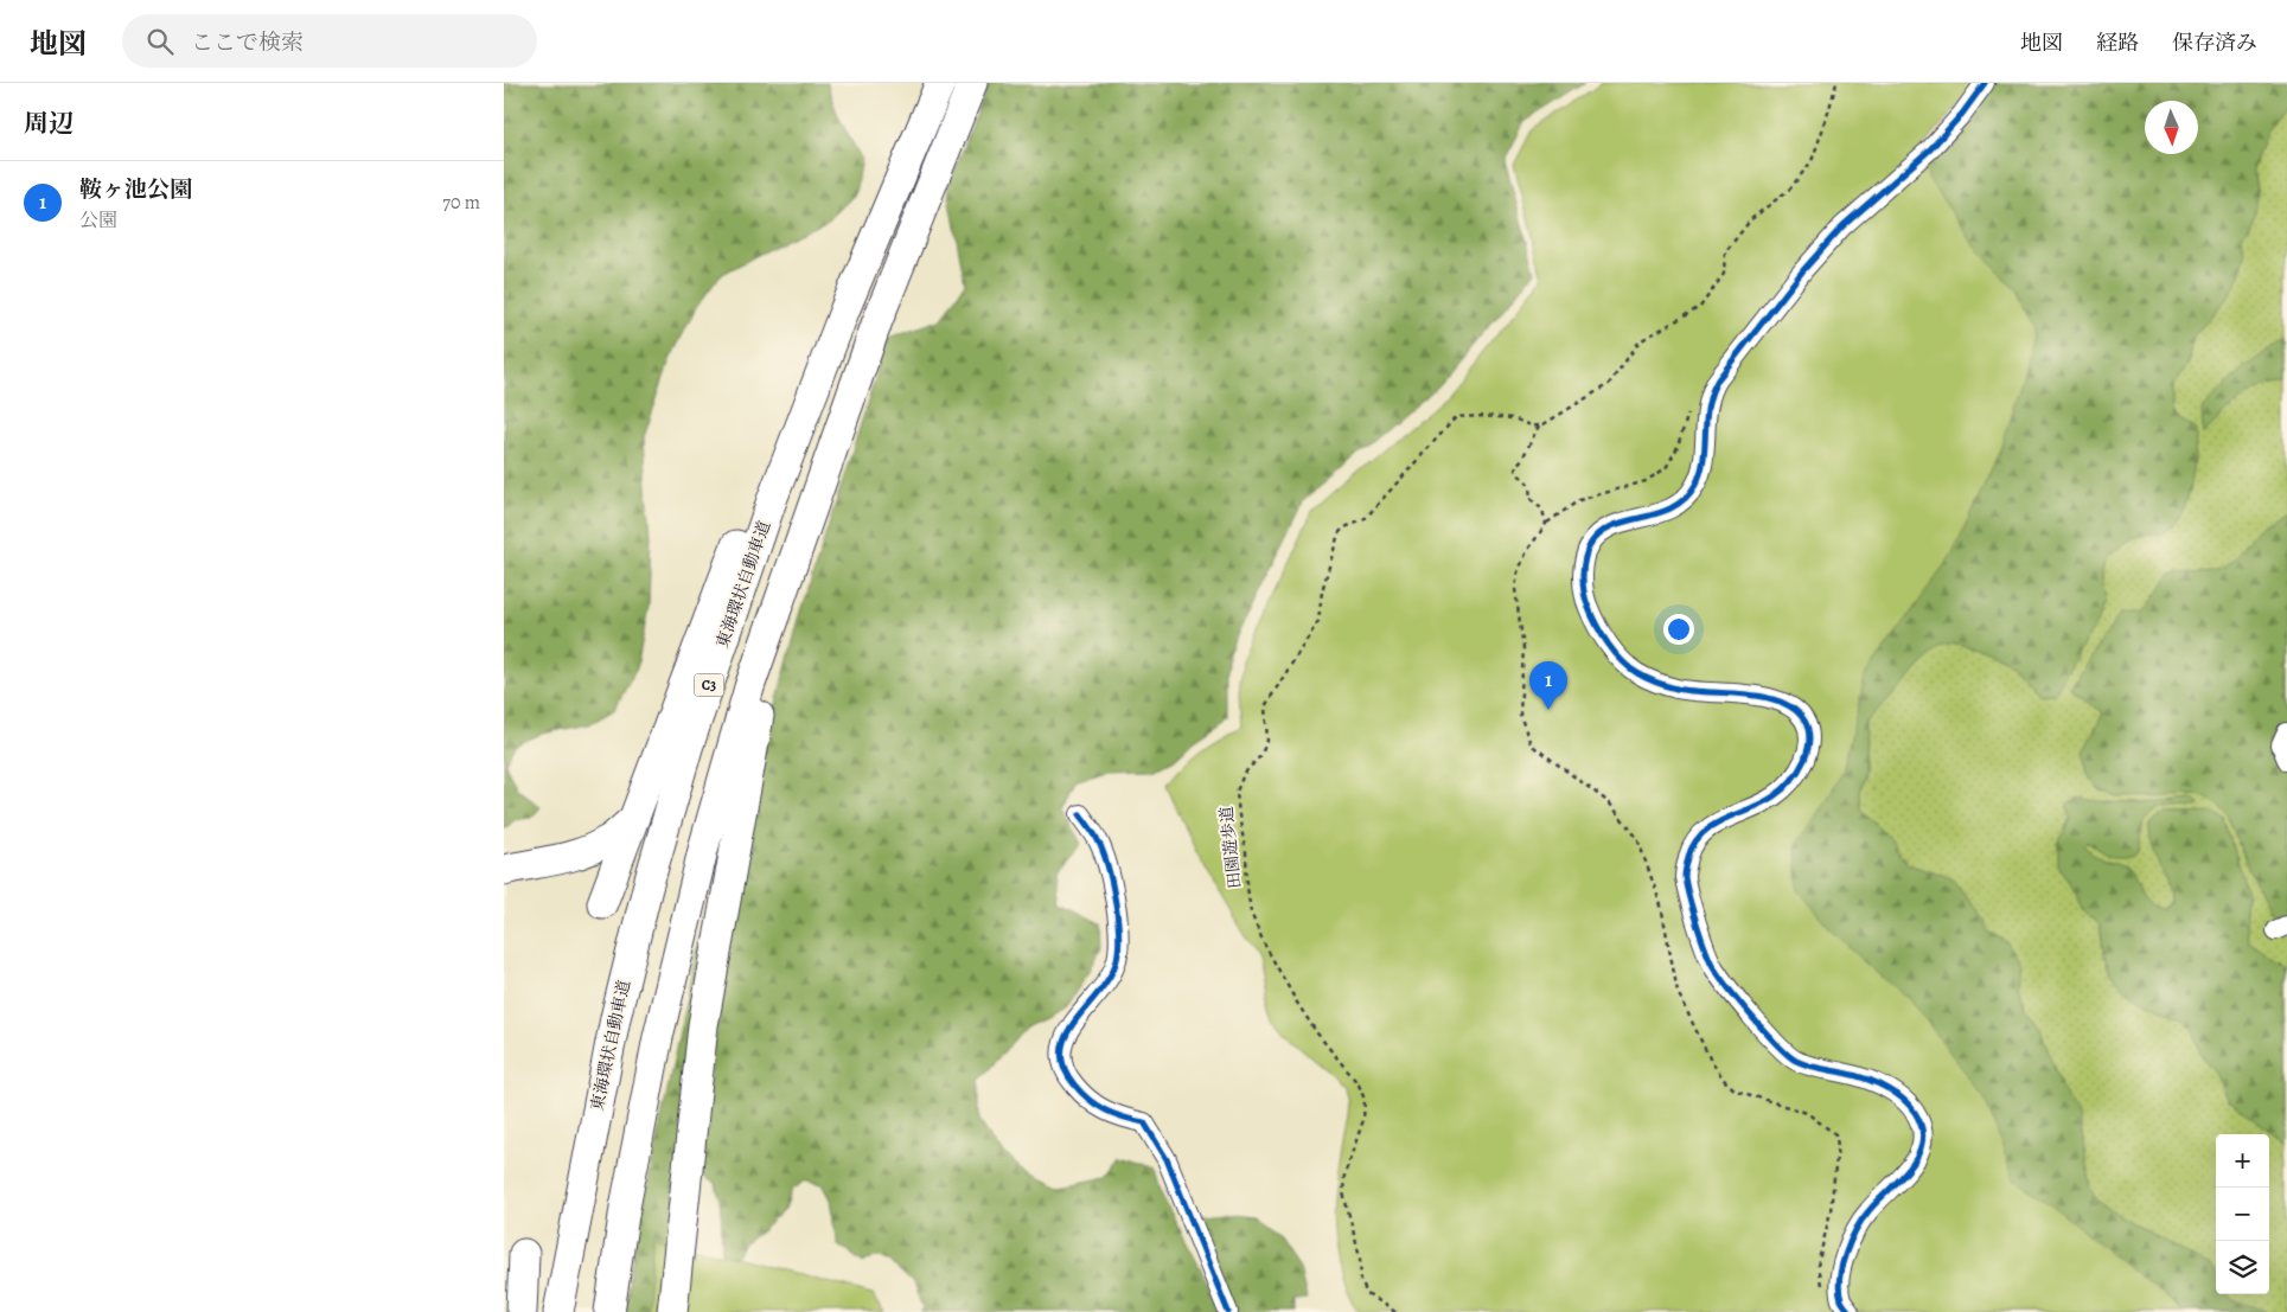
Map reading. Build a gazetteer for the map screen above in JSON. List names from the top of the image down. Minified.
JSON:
{"streets":{"highway":["東海環状自動車道","C3"],"path":["田園遊歩道"]},"north":"bottom","page":{"header":"地図","search":"ここで検索","nav":["地図","経路","保存済み"],"heading":"周辺","list":[{"mark":"1","name":"鞍ヶ池公園","note":"公園","value":"70 m"}],"pins":"1","map_buttons":["+","−"]}}
